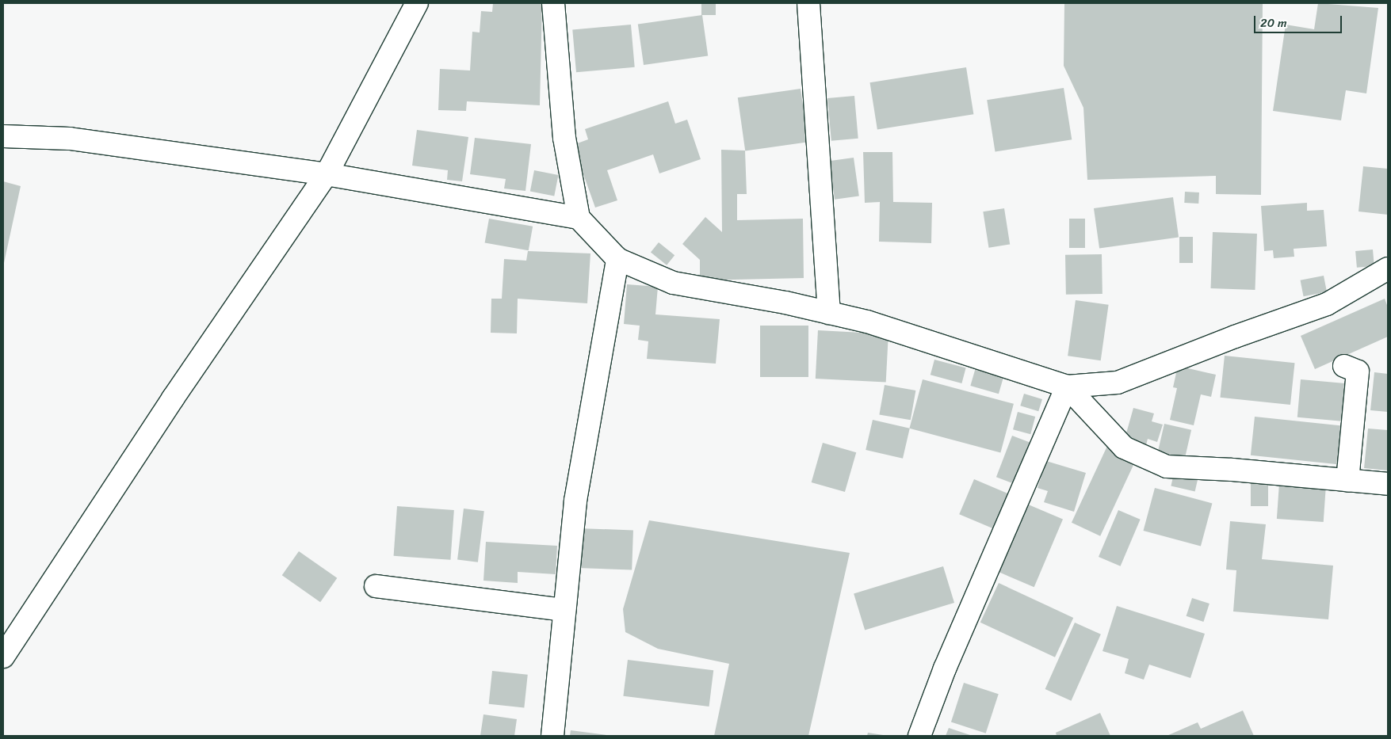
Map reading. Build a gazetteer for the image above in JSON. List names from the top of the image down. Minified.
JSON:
{"scale_bar":"20 m"}
